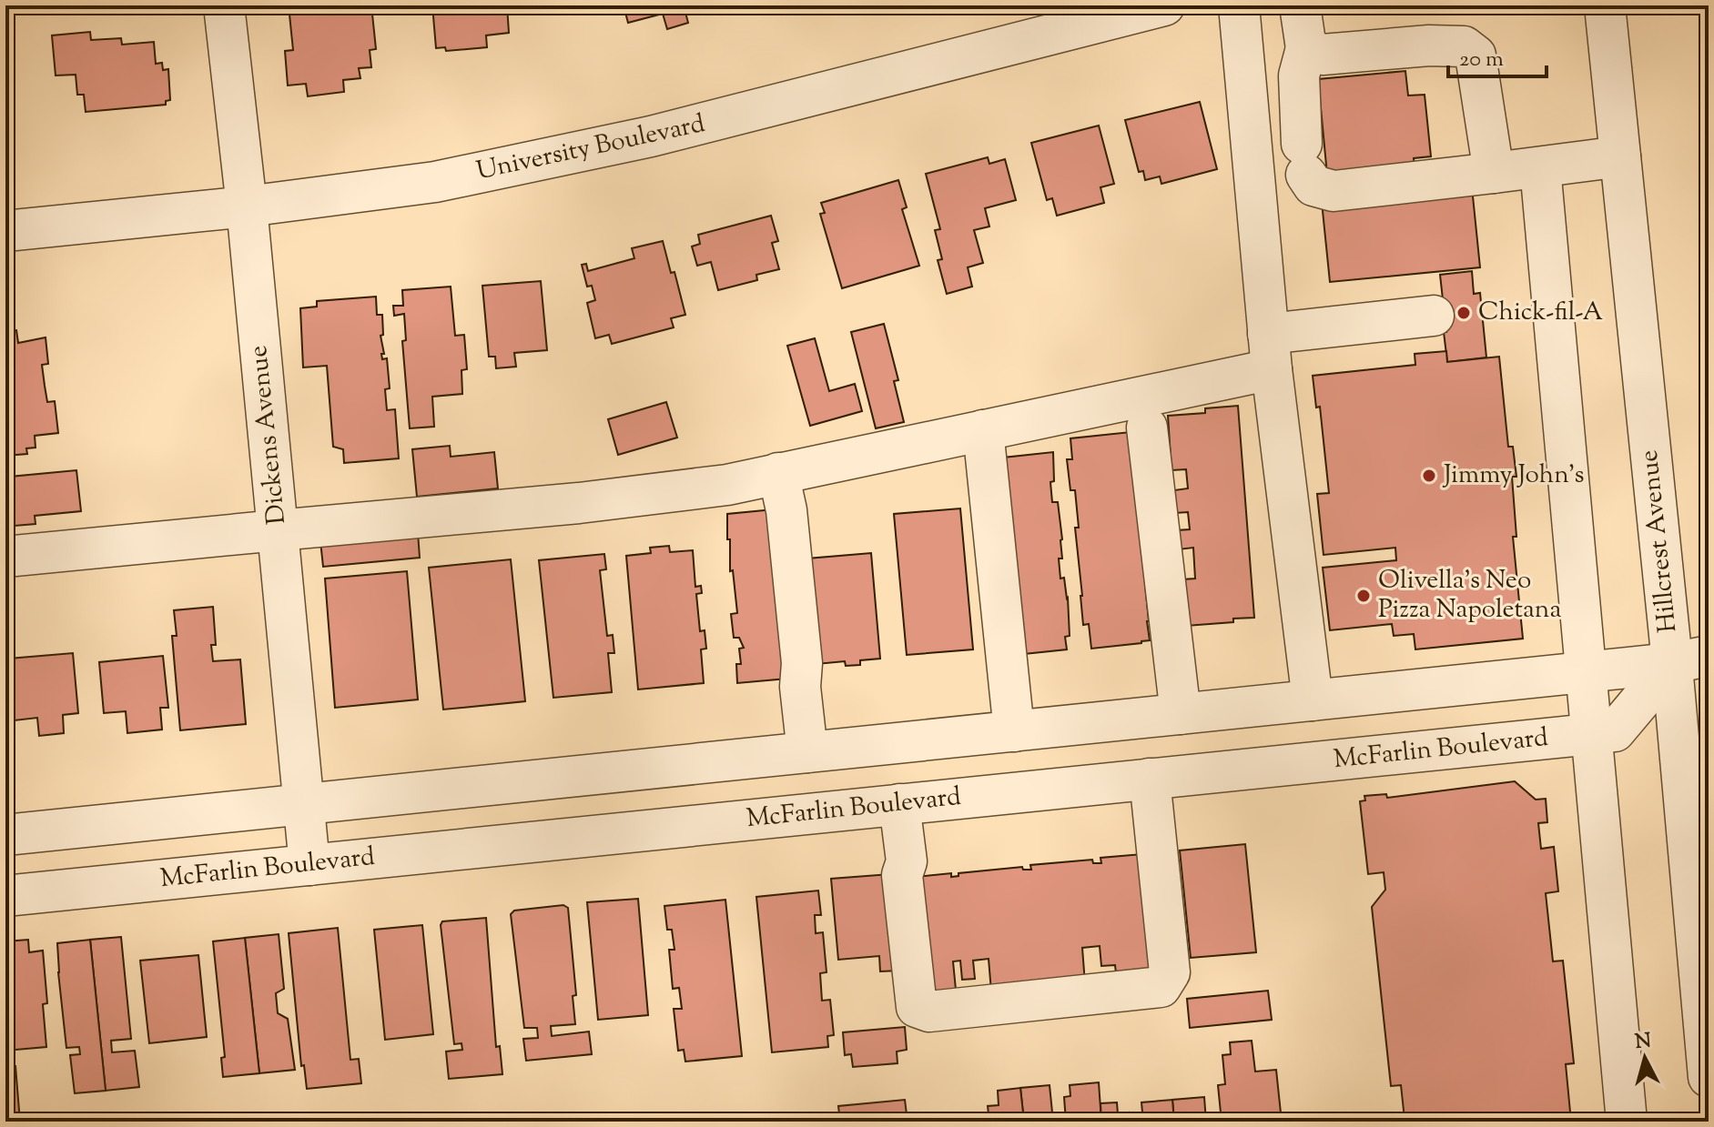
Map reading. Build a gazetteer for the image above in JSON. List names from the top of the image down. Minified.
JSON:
{"streets":{"street":["University Boulevard","Dickens Avenue","Hillcrest Avenue","McFarlin Boulevard"]},"crossings":[["University Boulevard","Dickens Avenue"],["Dickens Avenue","McFarlin Boulevard"],["Hillcrest Avenue","McFarlin Boulevard"]],"places":["Chick-fil-A","Jimmy John's","Olivella’s Neo Pizza Napoletana"],"scale_bar":"20 m","north":"top"}
